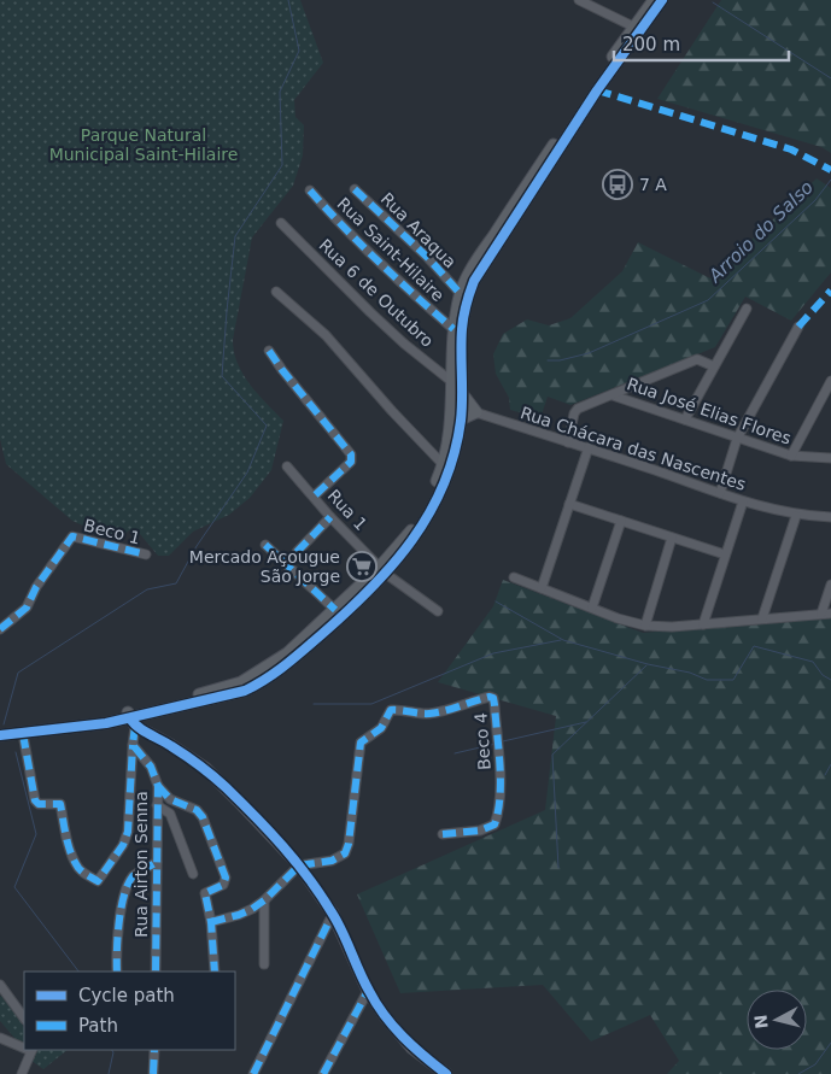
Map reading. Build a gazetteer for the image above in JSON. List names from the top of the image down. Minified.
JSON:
{"streets":{"street":["Rua Araqua","Rua Saint-Hilaire","Rua 6 de Outubro","Rua José Elias Flores","Rua Chácara das Nascentes","Rua 1","Beco 1","Beco 4","Rua Airton Senna"]},"water":["Arroio do Salso"],"parks":["Parque Natural Municipal Saint-Hilaire"],"places":{"bus stop":["7 A"],"supermarket":["Mercado Açougue São Jorge"]},"legend":["Cycle path","Path"],"scale_bar":"200 m","north":"left"}
